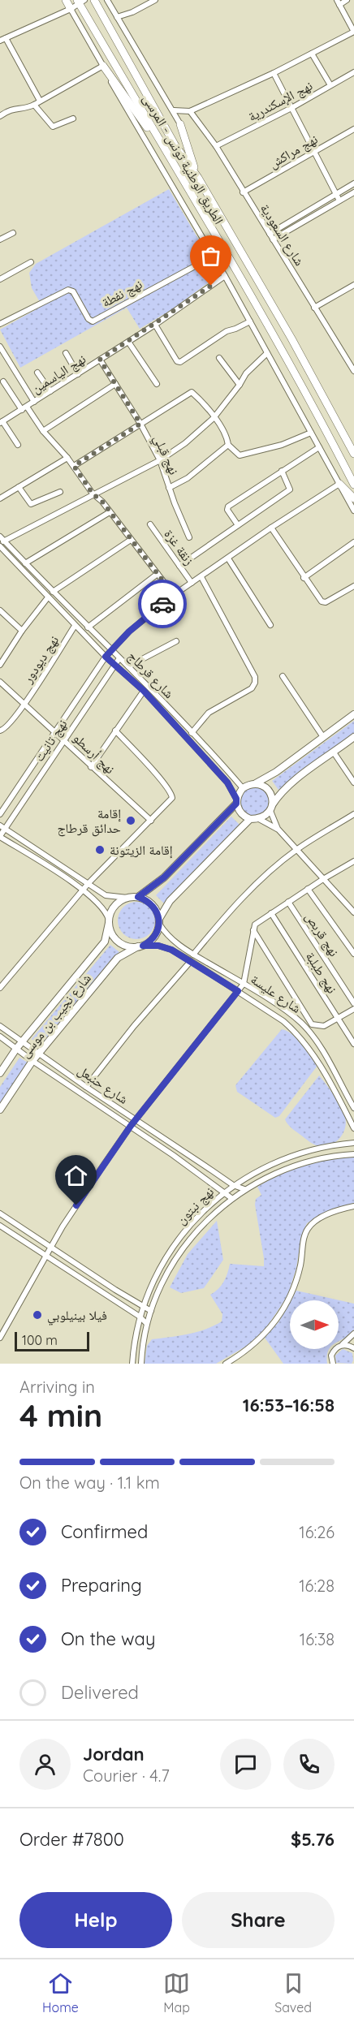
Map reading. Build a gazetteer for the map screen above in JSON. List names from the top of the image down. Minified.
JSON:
{"streets":{"highway":["الطريق الوطنية تونس - المرسى"],"main road":["شارع نجيب بن موسى"],"street":["نهج الإسكندرية","نهج مراكش","شارع السعودية","نهج نفطة","نهج الياسمين","نهج قبلي","زنقة غزة","نهج ديودور","شارع قرطاج","نهج تانيت","نهج أرسطو","نهج قربص","نهج طبلبة","شارع عليسة","شارع حنبعل","نهج نبتون"]},"crossings":[["نهج الإسكندرية","شارع السعودية"],["نهج مراكش","شارع السعودية"],["نهج الياسمين","نهج قبلي"],["نهج ديودور","شارع قرطاج"],["نهج ديودور","نهج أرسطو"],["شارع قرطاج","نهج تانيت"],["نهج تانيت","نهج أرسطو"],["شارع عليسة","شارع نجيب بن موسى"],["شارع نجيب بن موسى","شارع حنبعل"],["شارع حنبعل","نهج نبتون"]],"places":["إقامة حدائق قرطاج","إقامة الزيتونة","فيلا بينيلوبي"],"scale_bar":"100 m","north":"right","page":{"scale":"100 m","heading":["4 min","Arriving in","16:53–16:58"],"panel":["Jordan","Courier · 4.7","Order #7800","$5.76"],"bar":"On the way · 1.1 km","list":[["Confirmed","16:26"],["Preparing","16:28"],["On the way","16:38"],"Delivered"],"buttons":["Help","Share"],"tabs":["Home","Map","Saved"]}}
